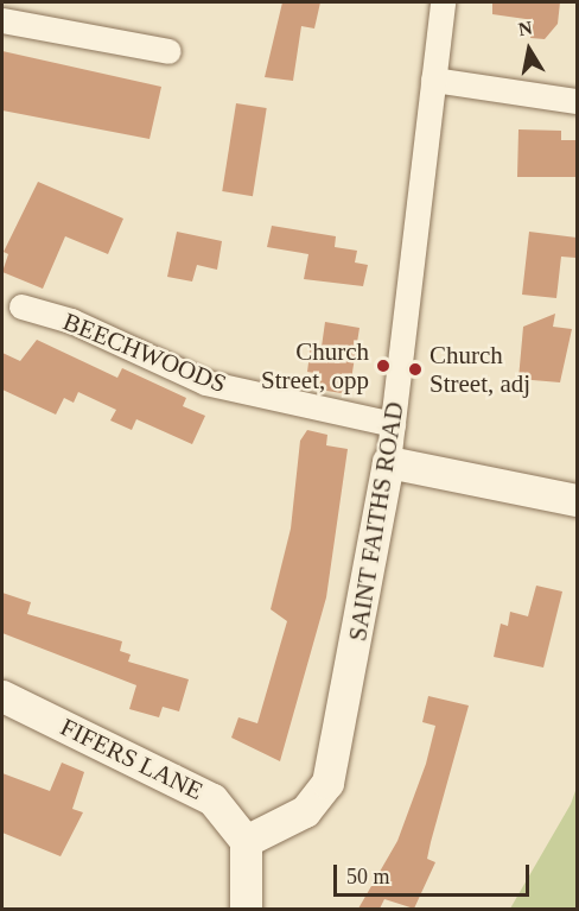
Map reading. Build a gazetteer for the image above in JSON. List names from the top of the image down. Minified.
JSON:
{"streets":{"street":["BEECHWOODS","SAINT FAITHS ROAD","FIFERS LANE"]},"crossings":[["BEECHWOODS","SAINT FAITHS ROAD"],["SAINT FAITHS ROAD","FIFERS LANE"]],"places":["Church Street, opp","Church Street, adj"],"scale_bar":"50 m","north":"top"}
